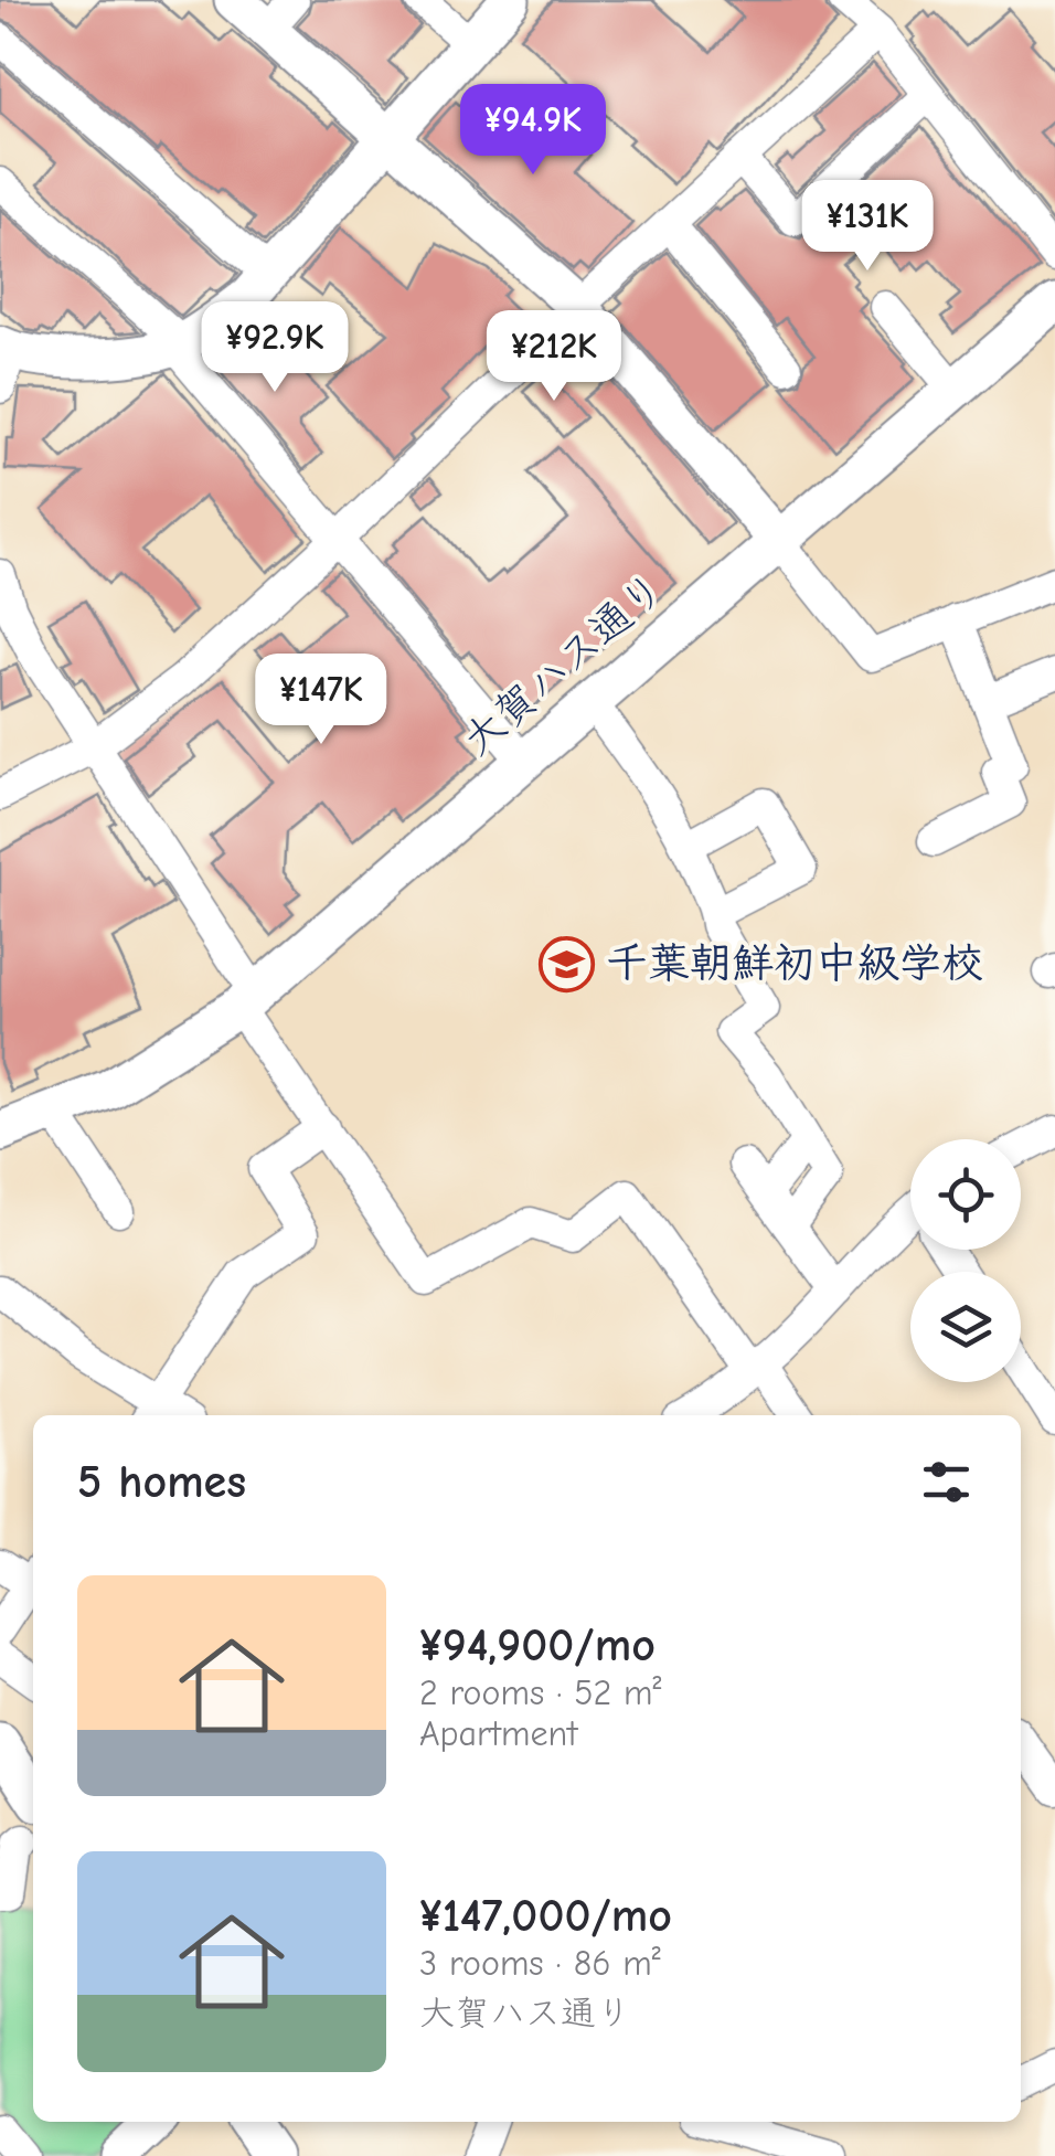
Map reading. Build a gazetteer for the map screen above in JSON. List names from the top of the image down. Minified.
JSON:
{"streets":{"street":["大賀ハス通り"]},"places":{"school or university":["千葉朝鮮初中級学校"]},"page":{"price":["¥94.9K","¥131K","¥92.9K","¥212K","¥147K"],"heading":"5 homes","list":[{"name":"¥94,900/mo","note":"2 rooms · 52 m² · Apartment"},{"name":"¥147,000/mo","note":"3 rooms · 86 m² · 大賀ハス通り"}]}}
